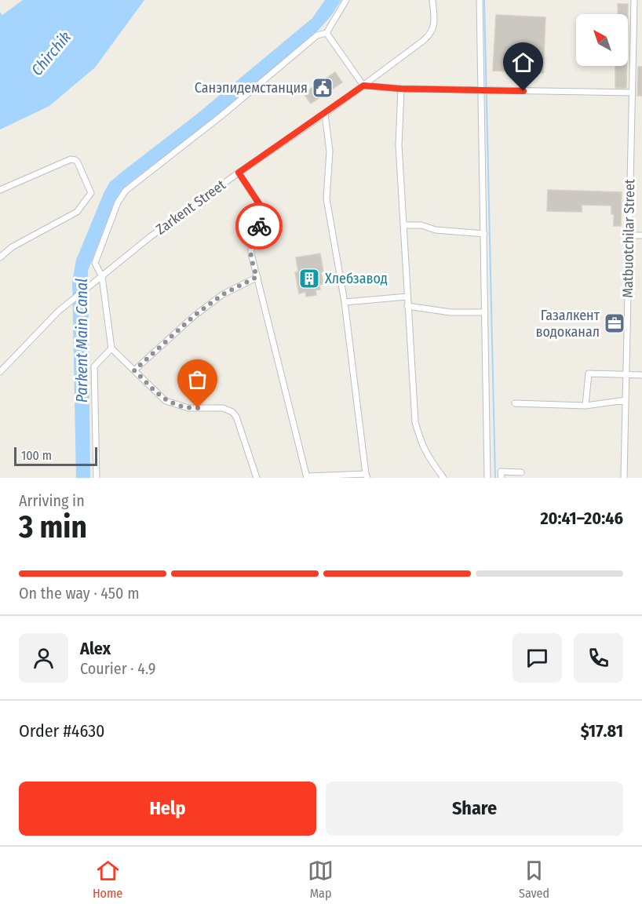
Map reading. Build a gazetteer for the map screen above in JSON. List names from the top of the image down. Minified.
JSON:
{"streets":{"street":["Zarkent Street","Matbuotchilar Street"]},"water":["Chirchik","Parkent Main Canal"],"places":{"public building":["Санэпидемстанция"],"building":["Хлебзавод"],"office":["Газалкент водоканал"]},"scale_bar":"100 m","north":"top left","page":{"scale":"100 m","heading":["3 min","Arriving in","20:41–20:46"],"panel":["Alex","Courier · 4.9","Order #4630","$17.81"],"bar":"On the way · 450 m","buttons":["Help","Share"],"tabs":["Home","Map","Saved"]}}
